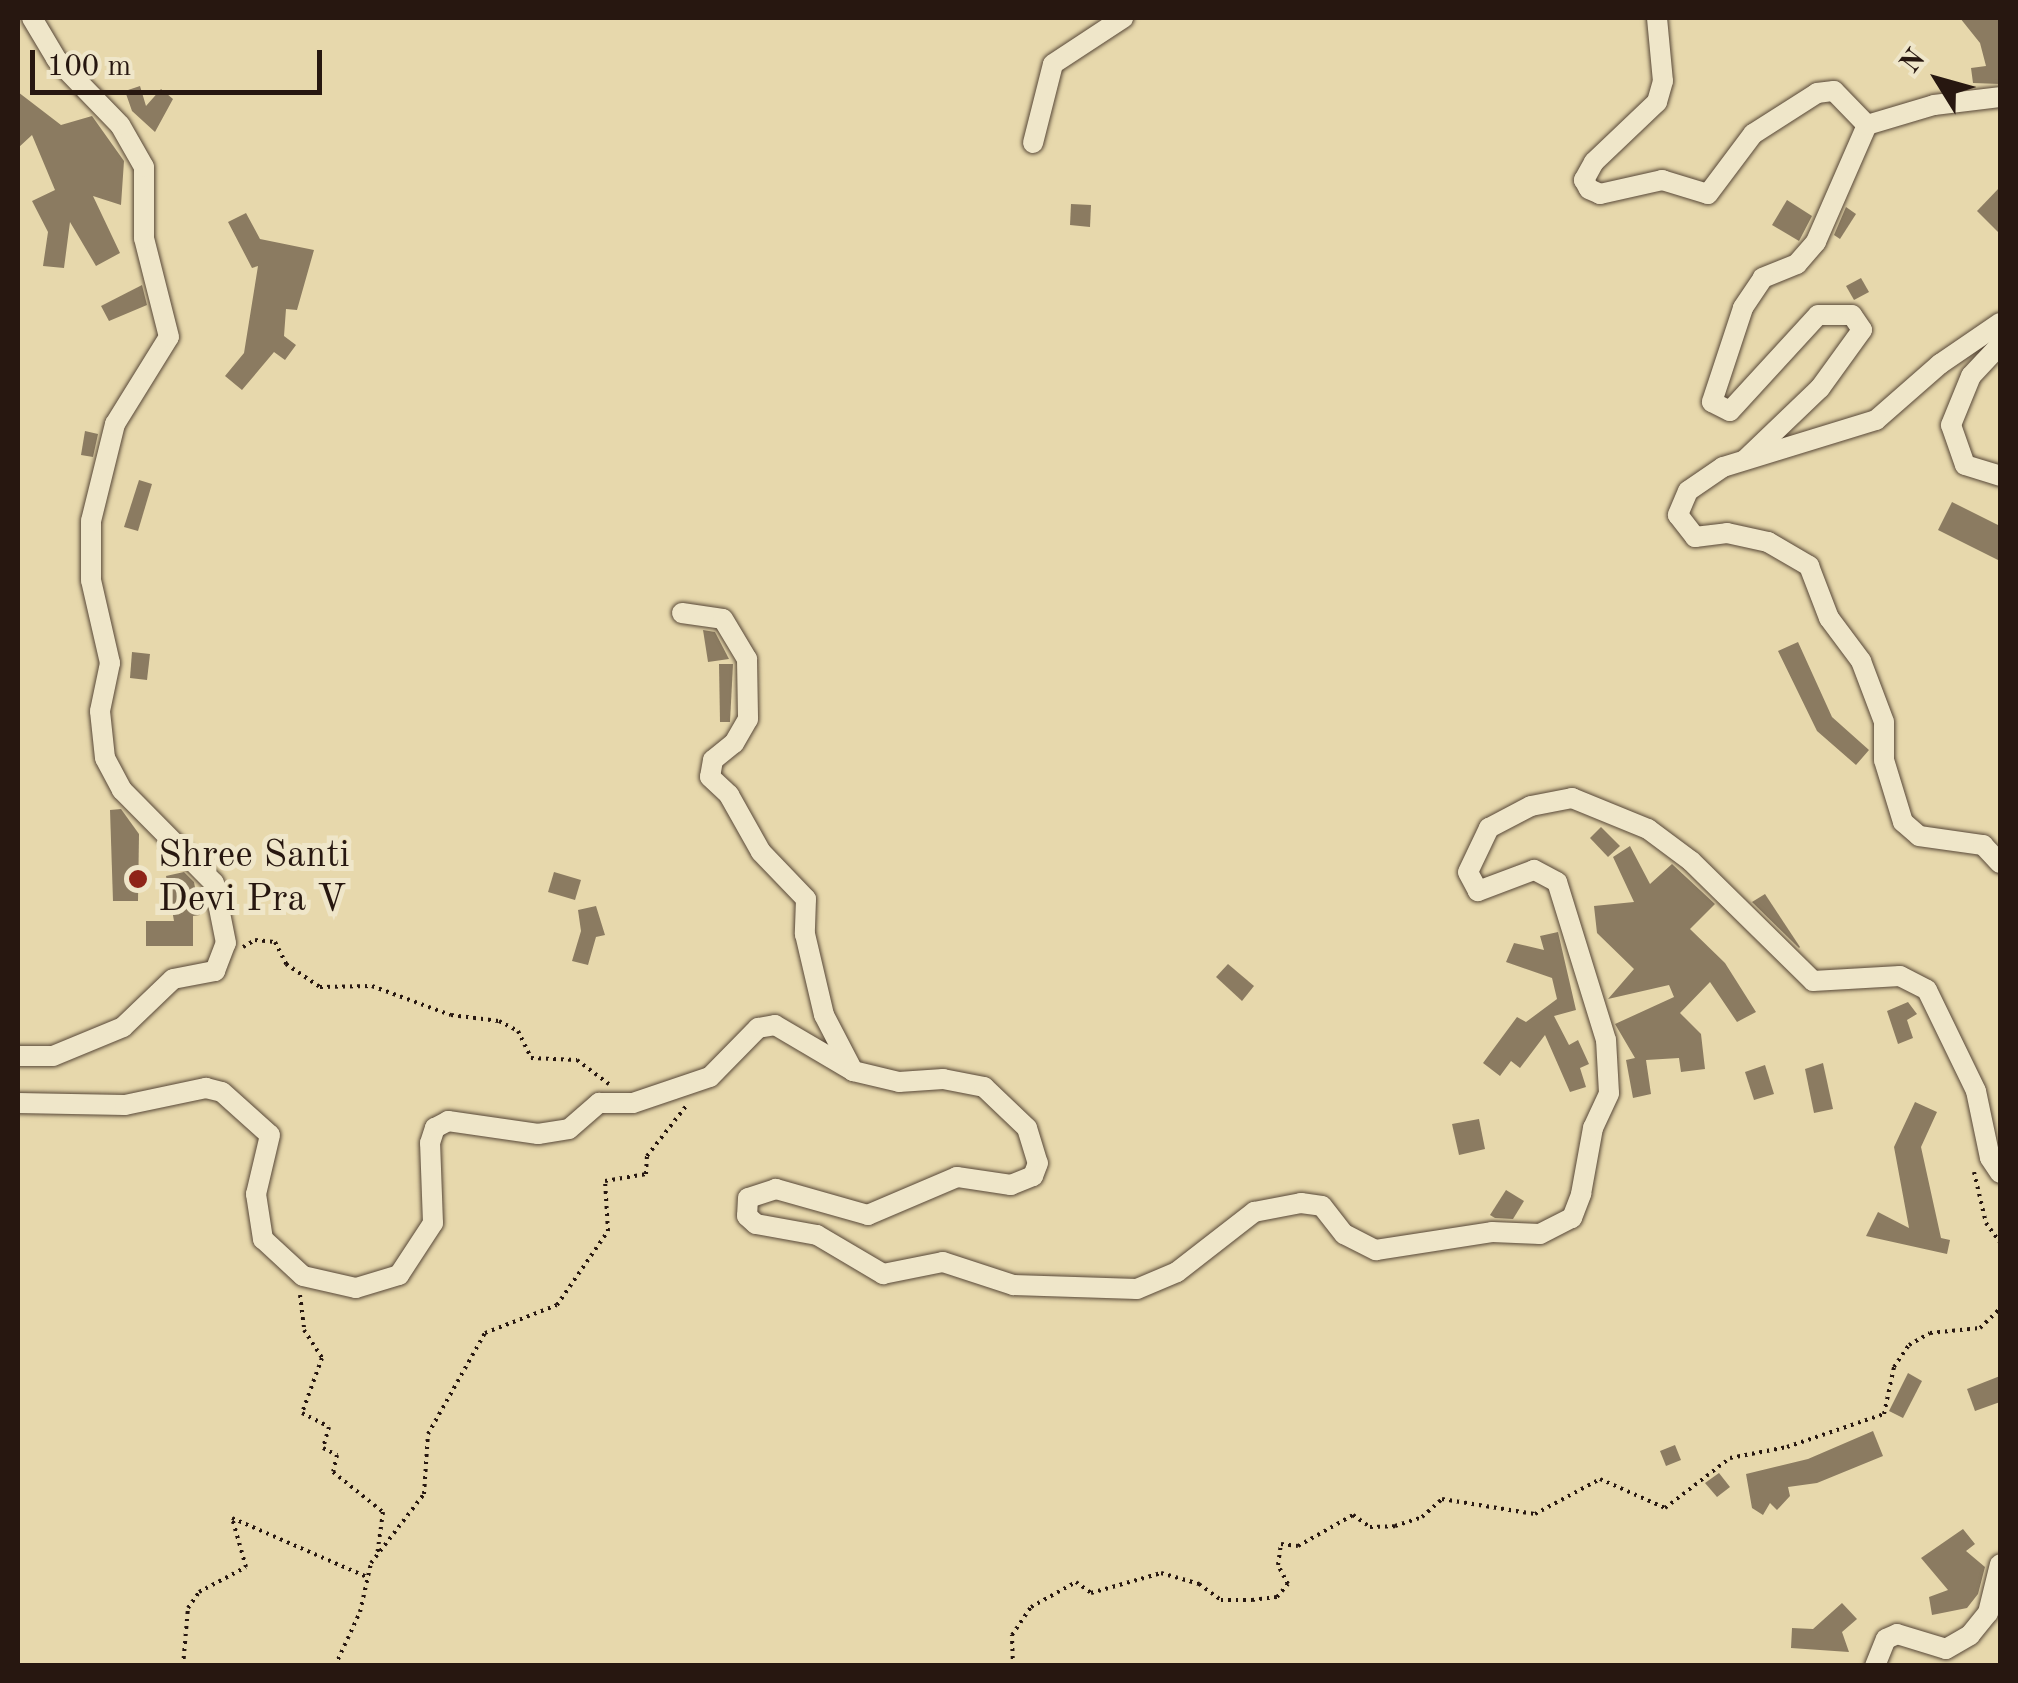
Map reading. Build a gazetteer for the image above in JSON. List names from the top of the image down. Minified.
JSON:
{"places":["Shree Santi Devi Pra V"],"scale_bar":"100 m","north":"top left"}
